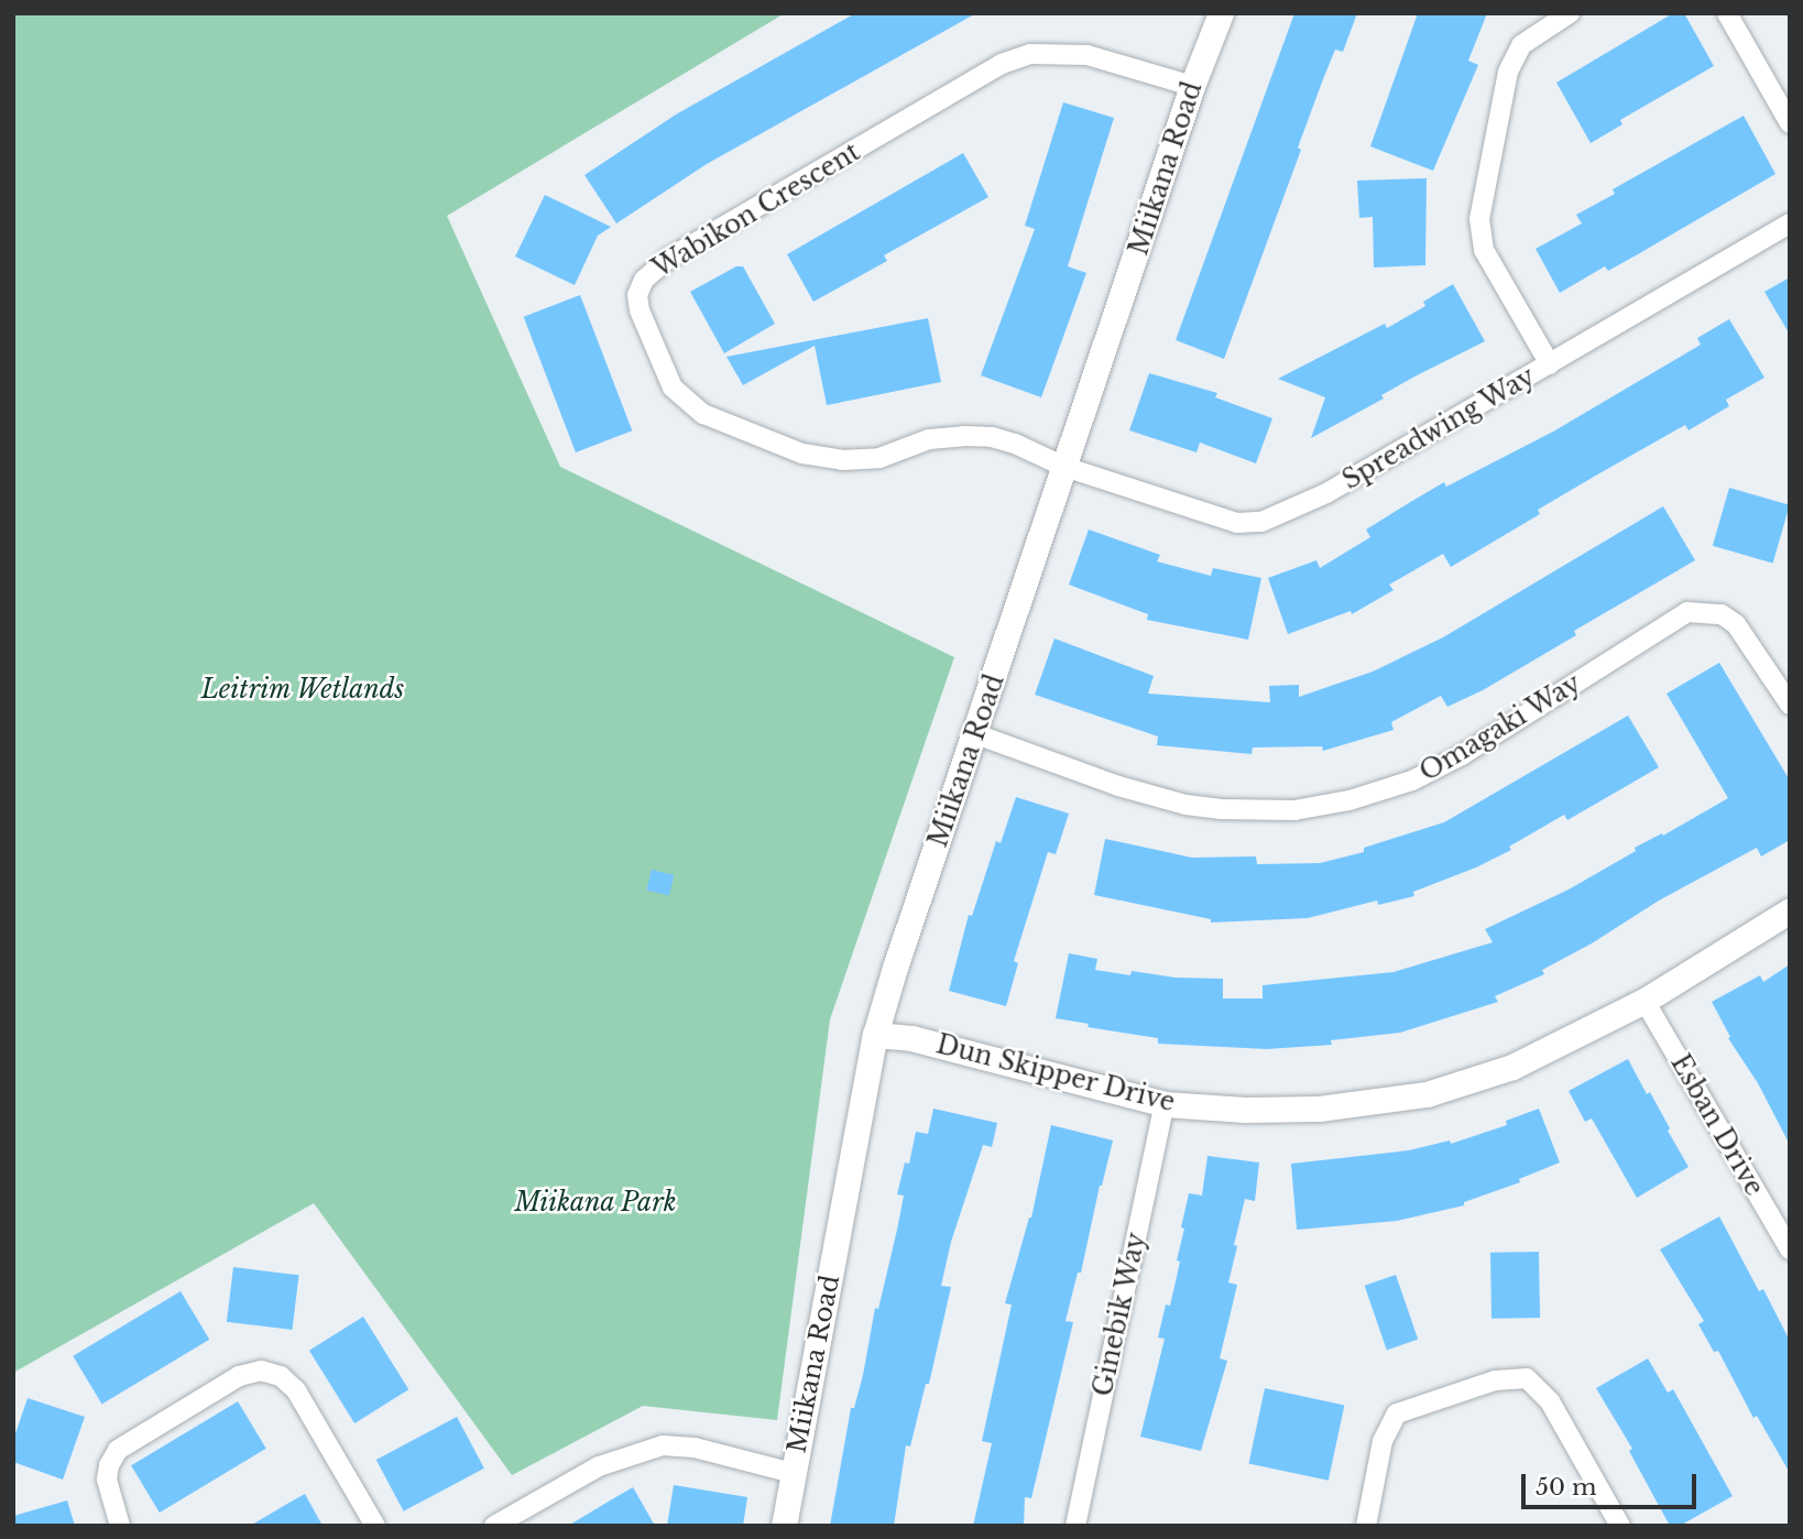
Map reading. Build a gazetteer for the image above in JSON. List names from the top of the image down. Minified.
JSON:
{"streets":{"street":["Miikana Road","Wabikon Crescent","Spreadwing Way","Omagaki Way","Dun Skipper Drive","Esban Drive","Ginebik Way"]},"crossings":[["Miikana Road","Wabikon Crescent"],["Miikana Road","Spreadwing Way"],["Miikana Road","Omagaki Way"],["Miikana Road","Dun Skipper Drive"],["Wabikon Crescent","Spreadwing Way"],["Dun Skipper Drive","Esban Drive"],["Dun Skipper Drive","Ginebik Way"]],"parks":["Leitrim Wetlands","Miikana Park"],"scale_bar":"50 m"}
